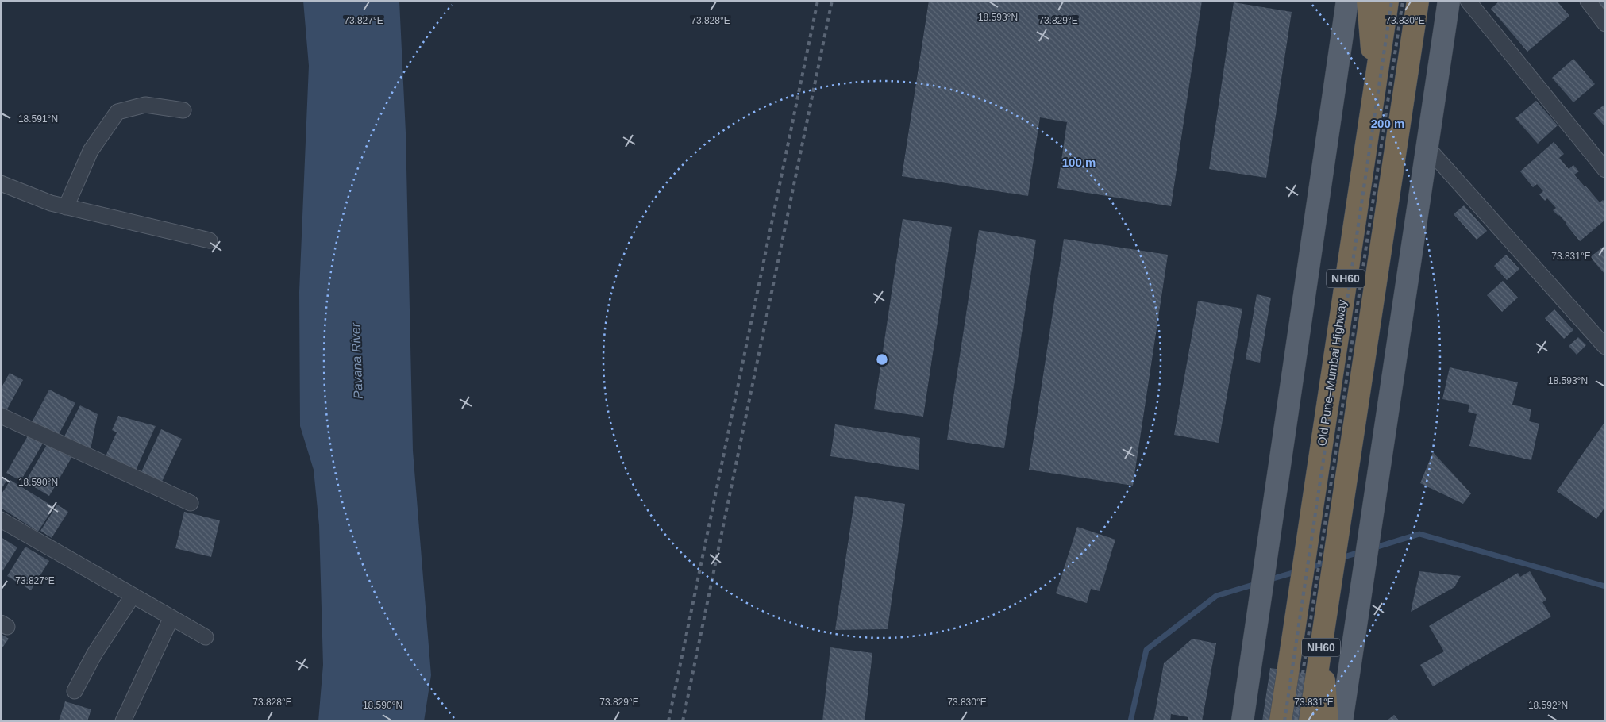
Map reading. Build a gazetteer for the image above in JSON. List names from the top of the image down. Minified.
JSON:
{"streets":{"highway":["NH60","Old Pune–Mumbai Highway"]},"water":["Pavana River"],"coordinates":["18.593°N","73.827°E","73.828°E","73.829°E","73.830°E","18.591°N","73.831°E","18.590°N","18.592°N"],"rings":["200 m","100 m"]}
